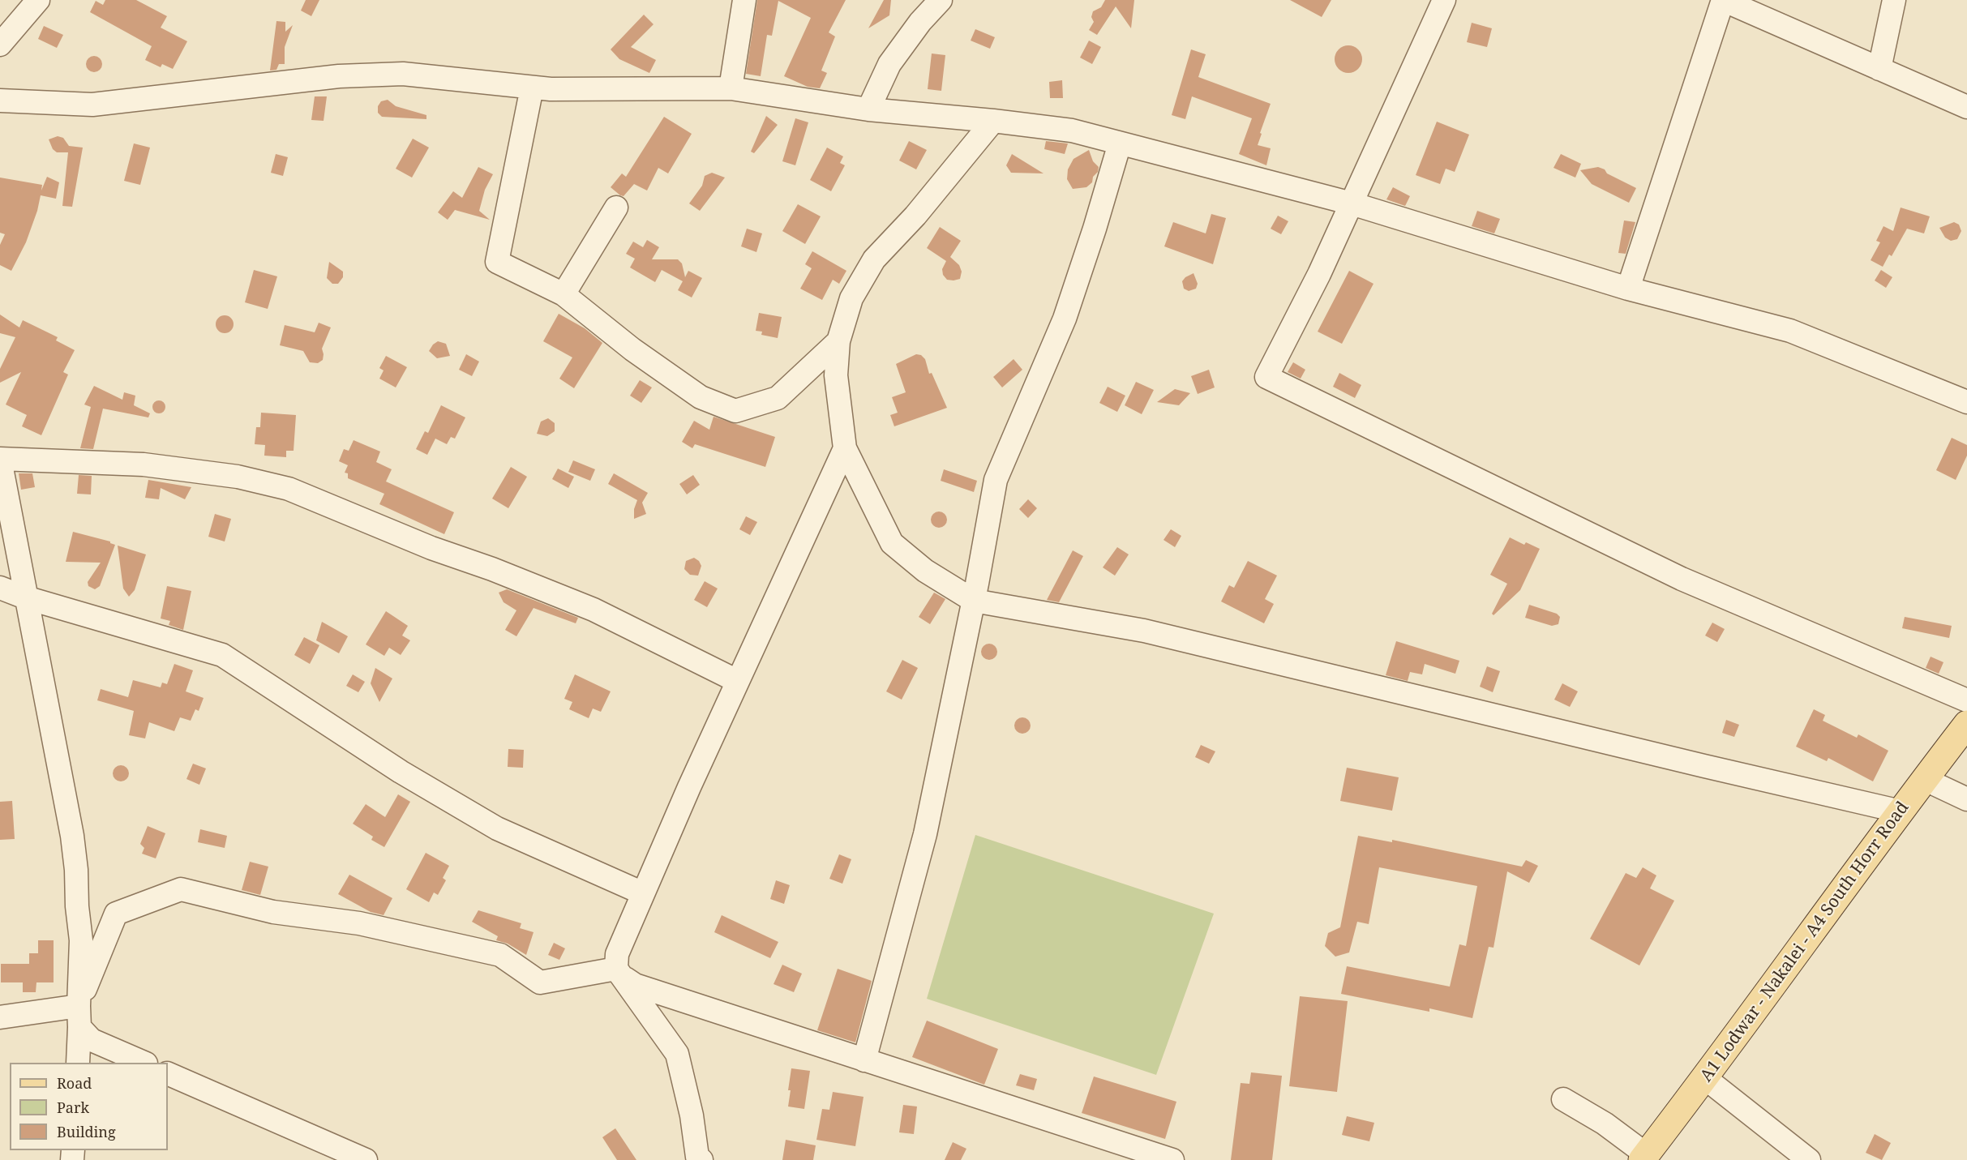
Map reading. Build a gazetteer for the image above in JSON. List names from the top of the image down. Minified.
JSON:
{"streets":{"main road":["A1 Lodwar - Nakalei - A4 South Horr Road"]},"legend":["Road","Park","Building"]}
